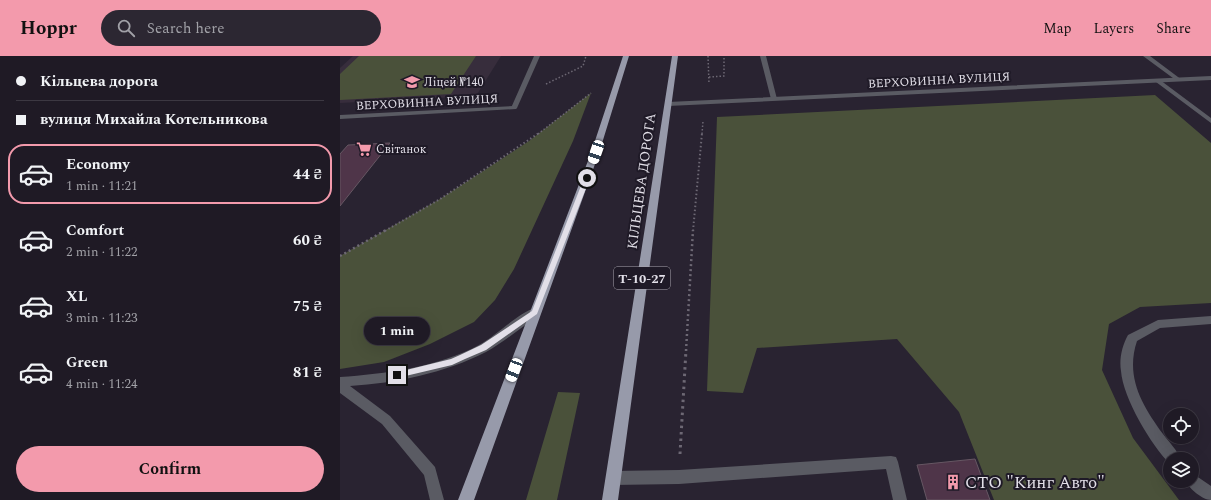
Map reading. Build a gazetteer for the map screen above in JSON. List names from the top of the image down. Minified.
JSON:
{"streets":{"highway":["КІЛЬЦЕВА ДОРОГА","Т-10-27"],"street":["ВЕРХОВИННА ВУЛИЦЯ"]},"crossings":[["ВЕРХОВИННА ВУЛИЦЯ","КІЛЬЦЕВА ДОРОГА"]],"places":{"school or university":["Ліцей №140"],"supermarket":["Світанок"],"building":["СТО \"Кинг Авто\""]},"page":{"header":"Hoppr","search":"Search here","nav":["Map","Layers","Share"],"banner":["Кільцева дорога","вулиця Михайла Котельникова"],"list":[{"name":"Economy","note":"1 min · 11:21","value":"44 ₴"},{"name":"Comfort","note":"2 min · 11:22","value":"60 ₴"},{"name":"XL","note":"3 min · 11:23","value":"75 ₴"},{"name":"Green","note":"4 min · 11:24","value":"81 ₴"}],"bubble":"1 min","buttons":"Confirm"}}
